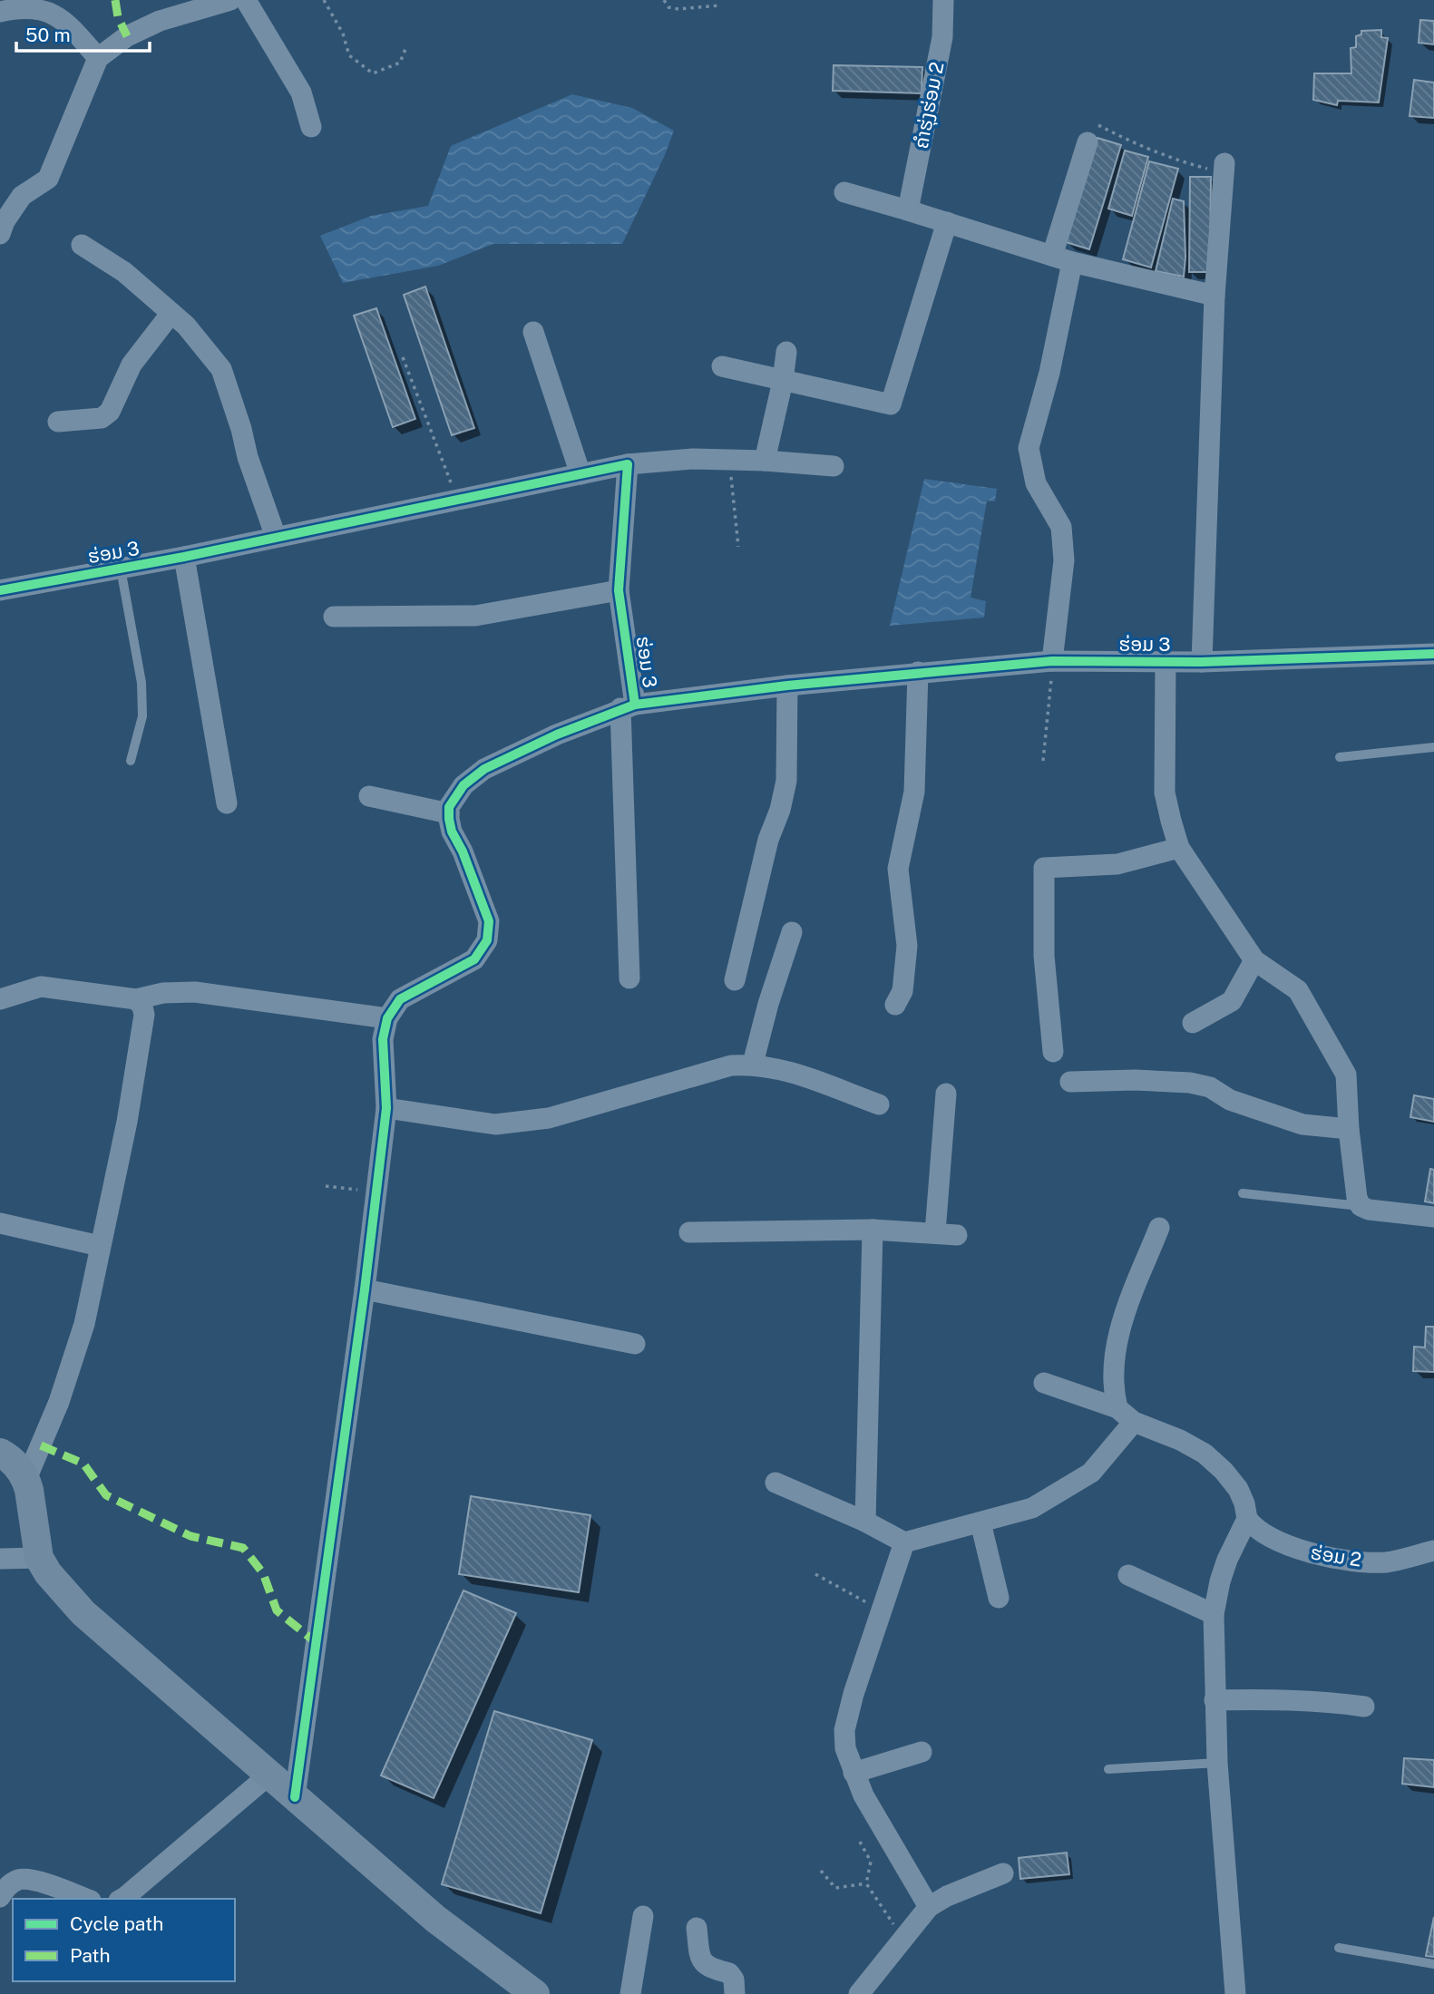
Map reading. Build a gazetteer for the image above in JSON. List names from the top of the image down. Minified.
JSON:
{"streets":{"street":["ຄໍາຮຸ່ງຮ່ອມ 2","ຮ່ອມ 3","ຮ່ອມ 2"]},"legend":["Cycle path","Path"],"scale_bar":"50 m"}
